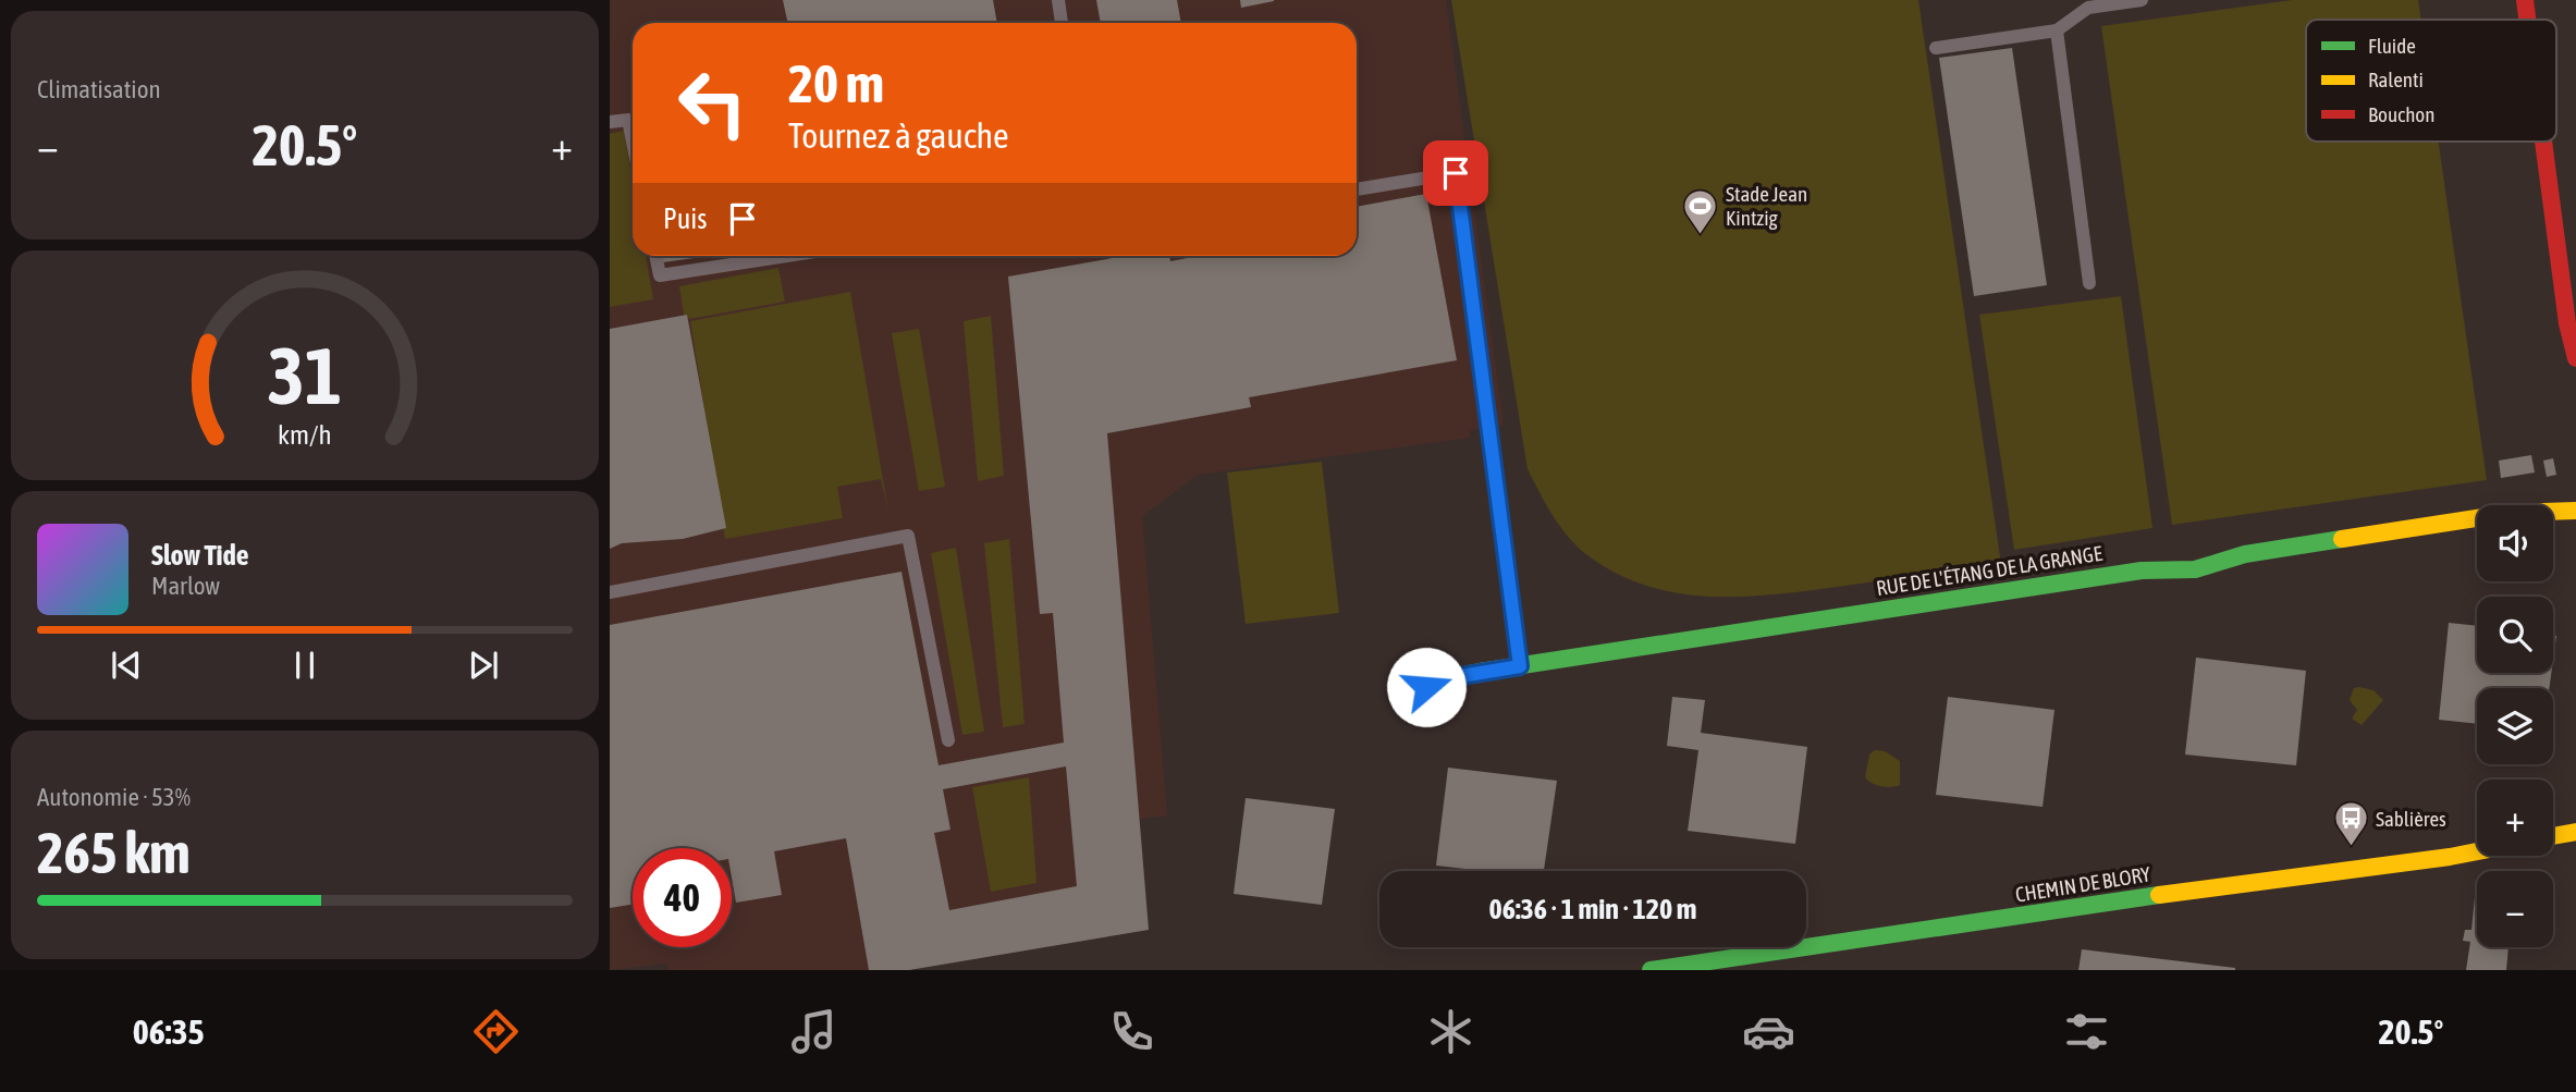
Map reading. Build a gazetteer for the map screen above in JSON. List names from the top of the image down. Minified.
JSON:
{"streets":{"street":["RUE DE L'ÉTANG DE LA GRANGE","CHEMIN DE BLORY"]},"places":{"sports":["Stade Jean Kintzig"],"bus stop":["Sablières"]},"legend":["Fluide","Ralenti","Bouchon"],"page":{"tile":["Climatisation",["Autonomie · 53%","265 km"]],"turn":["20 m","Tournez à gauche"],"heat":["−","20.5°","+"],"then":"Puis","map_buttons":["+","−"],"song":["Slow Tide","Marlow"],"limit":"40","trip":"06:36 · 1 min · 120 m","tabs":["06:35","20.5°"],"gauge":["31","km/h"]}}
